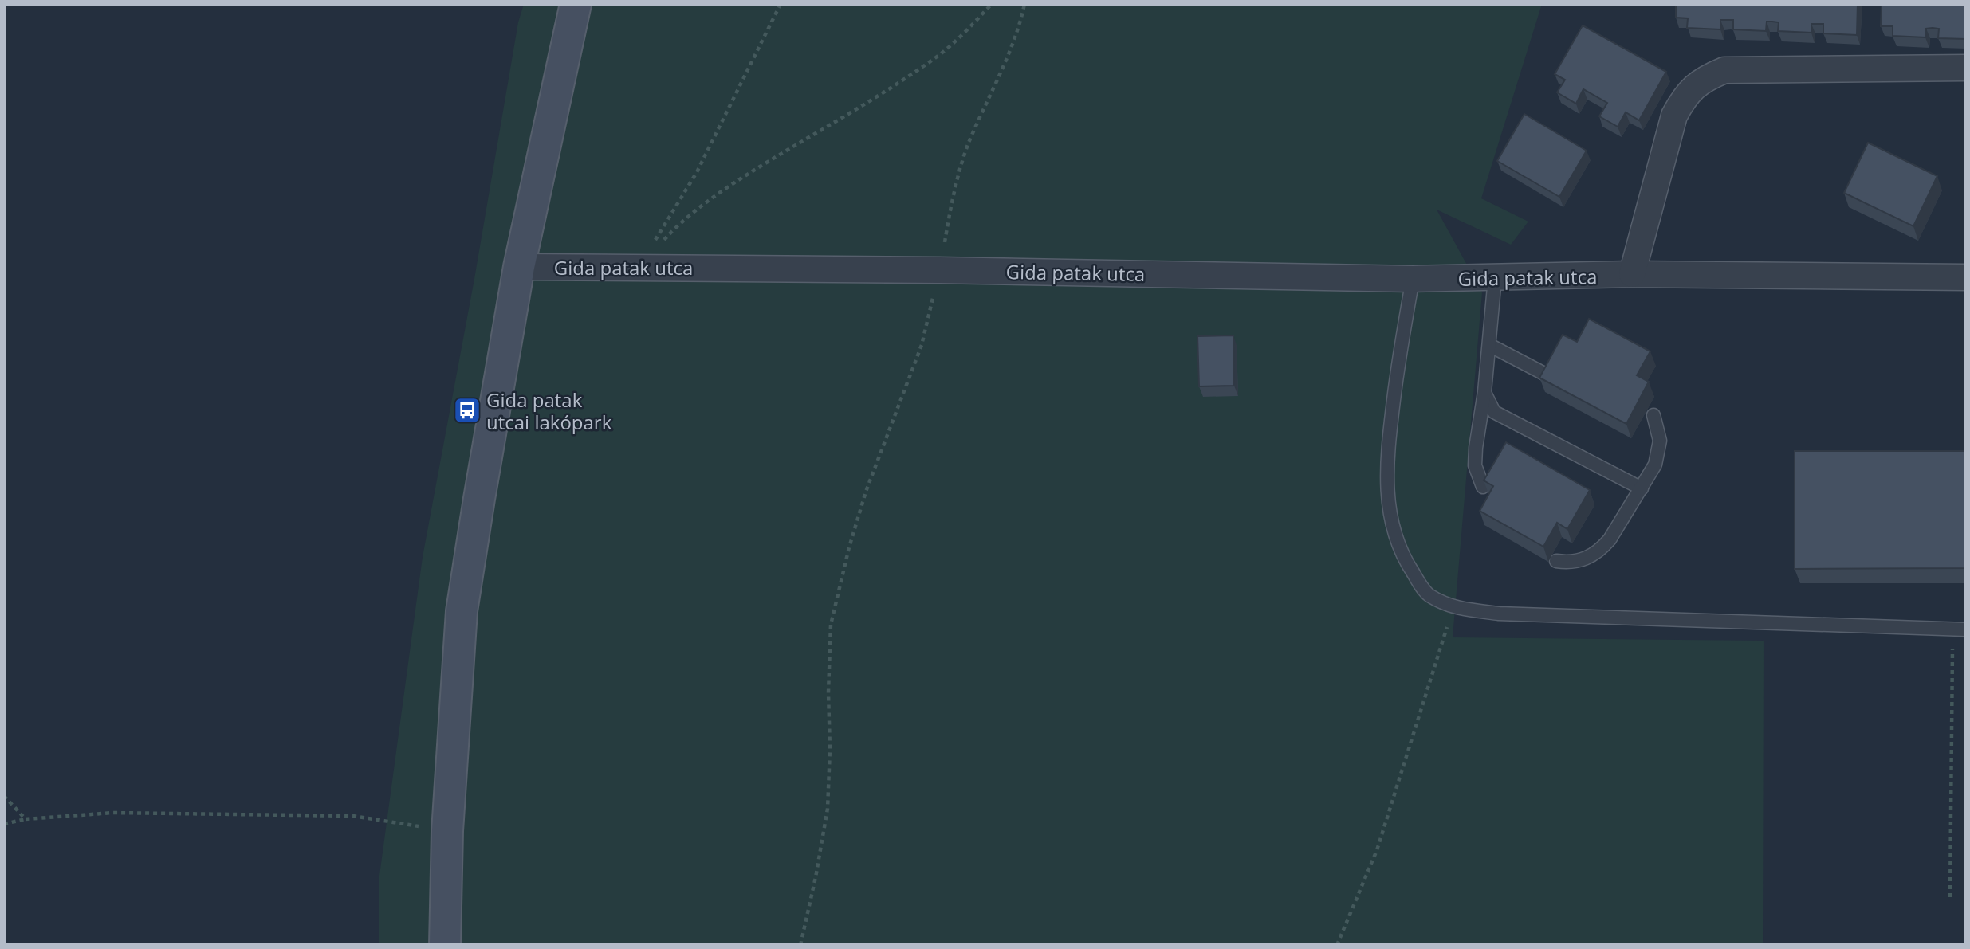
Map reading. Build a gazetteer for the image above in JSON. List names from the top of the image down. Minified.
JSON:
{"streets":{"street":["Gida patak utca"]},"places":{"bus stop":["Gida patak utcai lakópark"]}}
